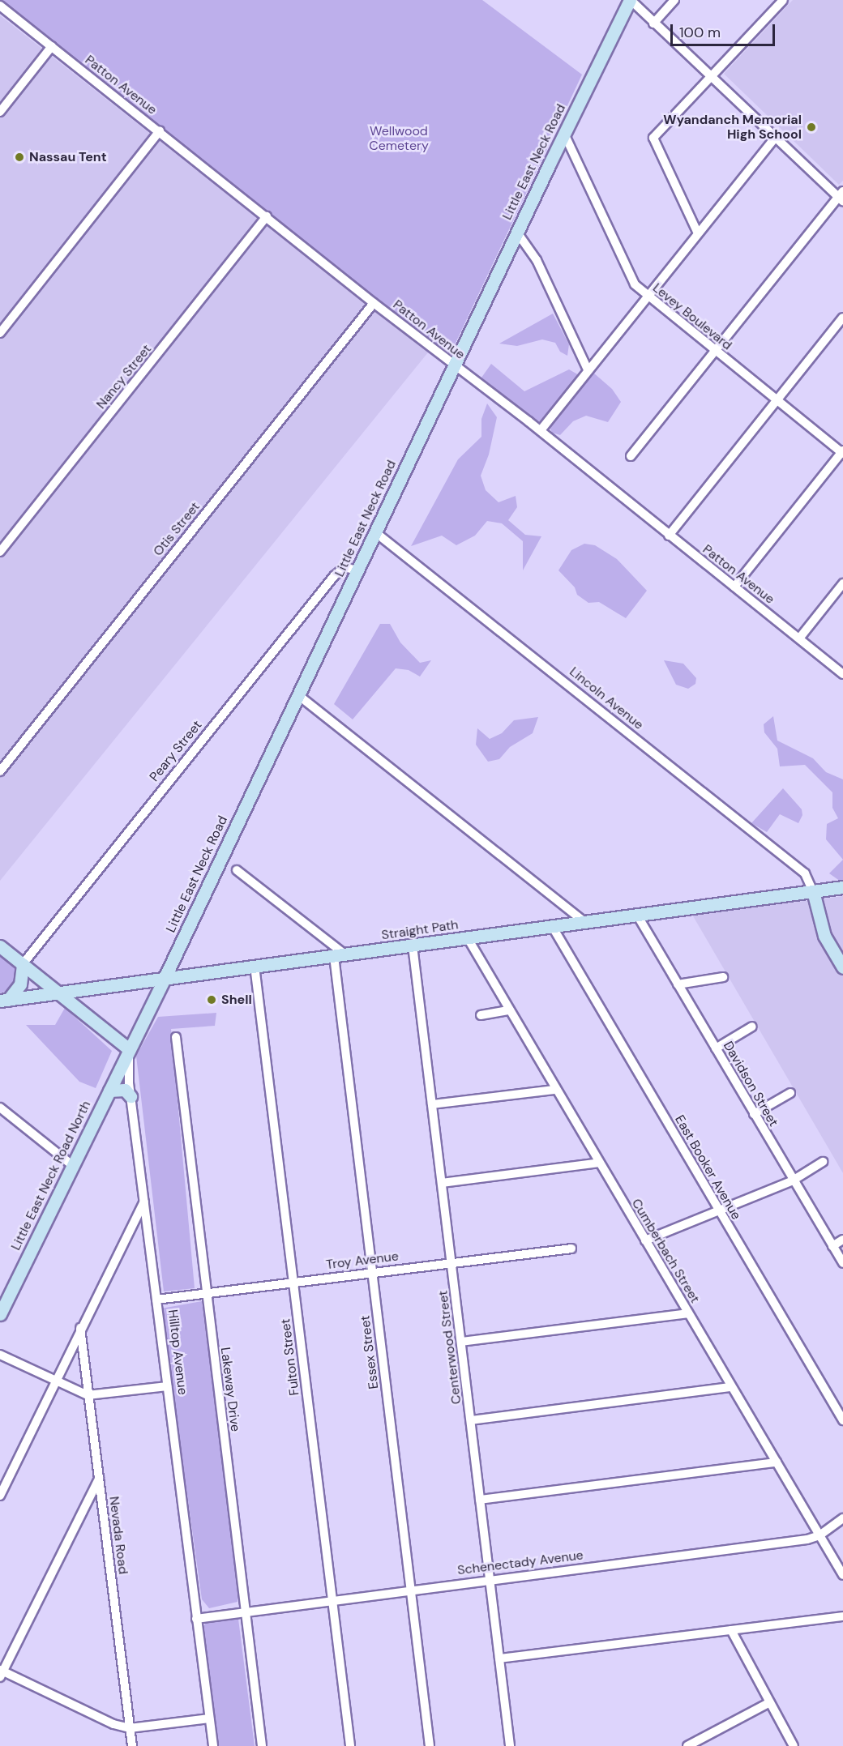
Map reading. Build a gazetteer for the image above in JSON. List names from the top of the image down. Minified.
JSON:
{"streets":{"main road":["Little East Neck Road","Straight Path","Little East Neck Road North"],"street":["Patton Avenue","Levey Boulevard","Nancy Street","Otis Street","Lincoln Avenue","Peary Street","Davidson Street","East Booker Avenue","Cumberbach Street","Troy Avenue","Centerwood Street","Hilltop Avenue","Essex Street","Fulton Street","Lakeway Drive","Nevada Road","Schenectady Avenue"]},"crossings":[["Patton Avenue","Little East Neck Road"],["Patton Avenue","Nancy Street"],["Patton Avenue","Otis Street"],["Little East Neck Road","Levey Boulevard"],["Little East Neck Road","Lincoln Avenue"],["Little East Neck Road","Peary Street"],["Little East Neck Road","Straight Path"],["Little East Neck Road","Little East Neck Road North"],["Little East Neck Road","Hilltop Avenue"],["Lincoln Avenue","Straight Path"],["Straight Path","Davidson Street"],["Straight Path","East Booker Avenue"],["Straight Path","Cumberbach Street"],["Straight Path","Centerwood Street"],["Straight Path","Essex Street"],["Straight Path","Fulton Street"],["Little East Neck Road North","Hilltop Avenue"],["Cumberbach Street","Schenectady Avenue"],["Troy Avenue","Centerwood Street"],["Troy Avenue","Hilltop Avenue"],["Troy Avenue","Essex Street"],["Troy Avenue","Fulton Street"],["Troy Avenue","Lakeway Drive"],["Centerwood Street","Schenectady Avenue"],["Hilltop Avenue","Schenectady Avenue"],["Essex Street","Schenectady Avenue"],["Fulton Street","Schenectady Avenue"],["Lakeway Drive","Schenectady Avenue"]],"parks":["Wellwood Cemetery"],"places":["Wyandanch Memorial High School","Nassau Tent","Shell"],"scale_bar":"100 m"}
